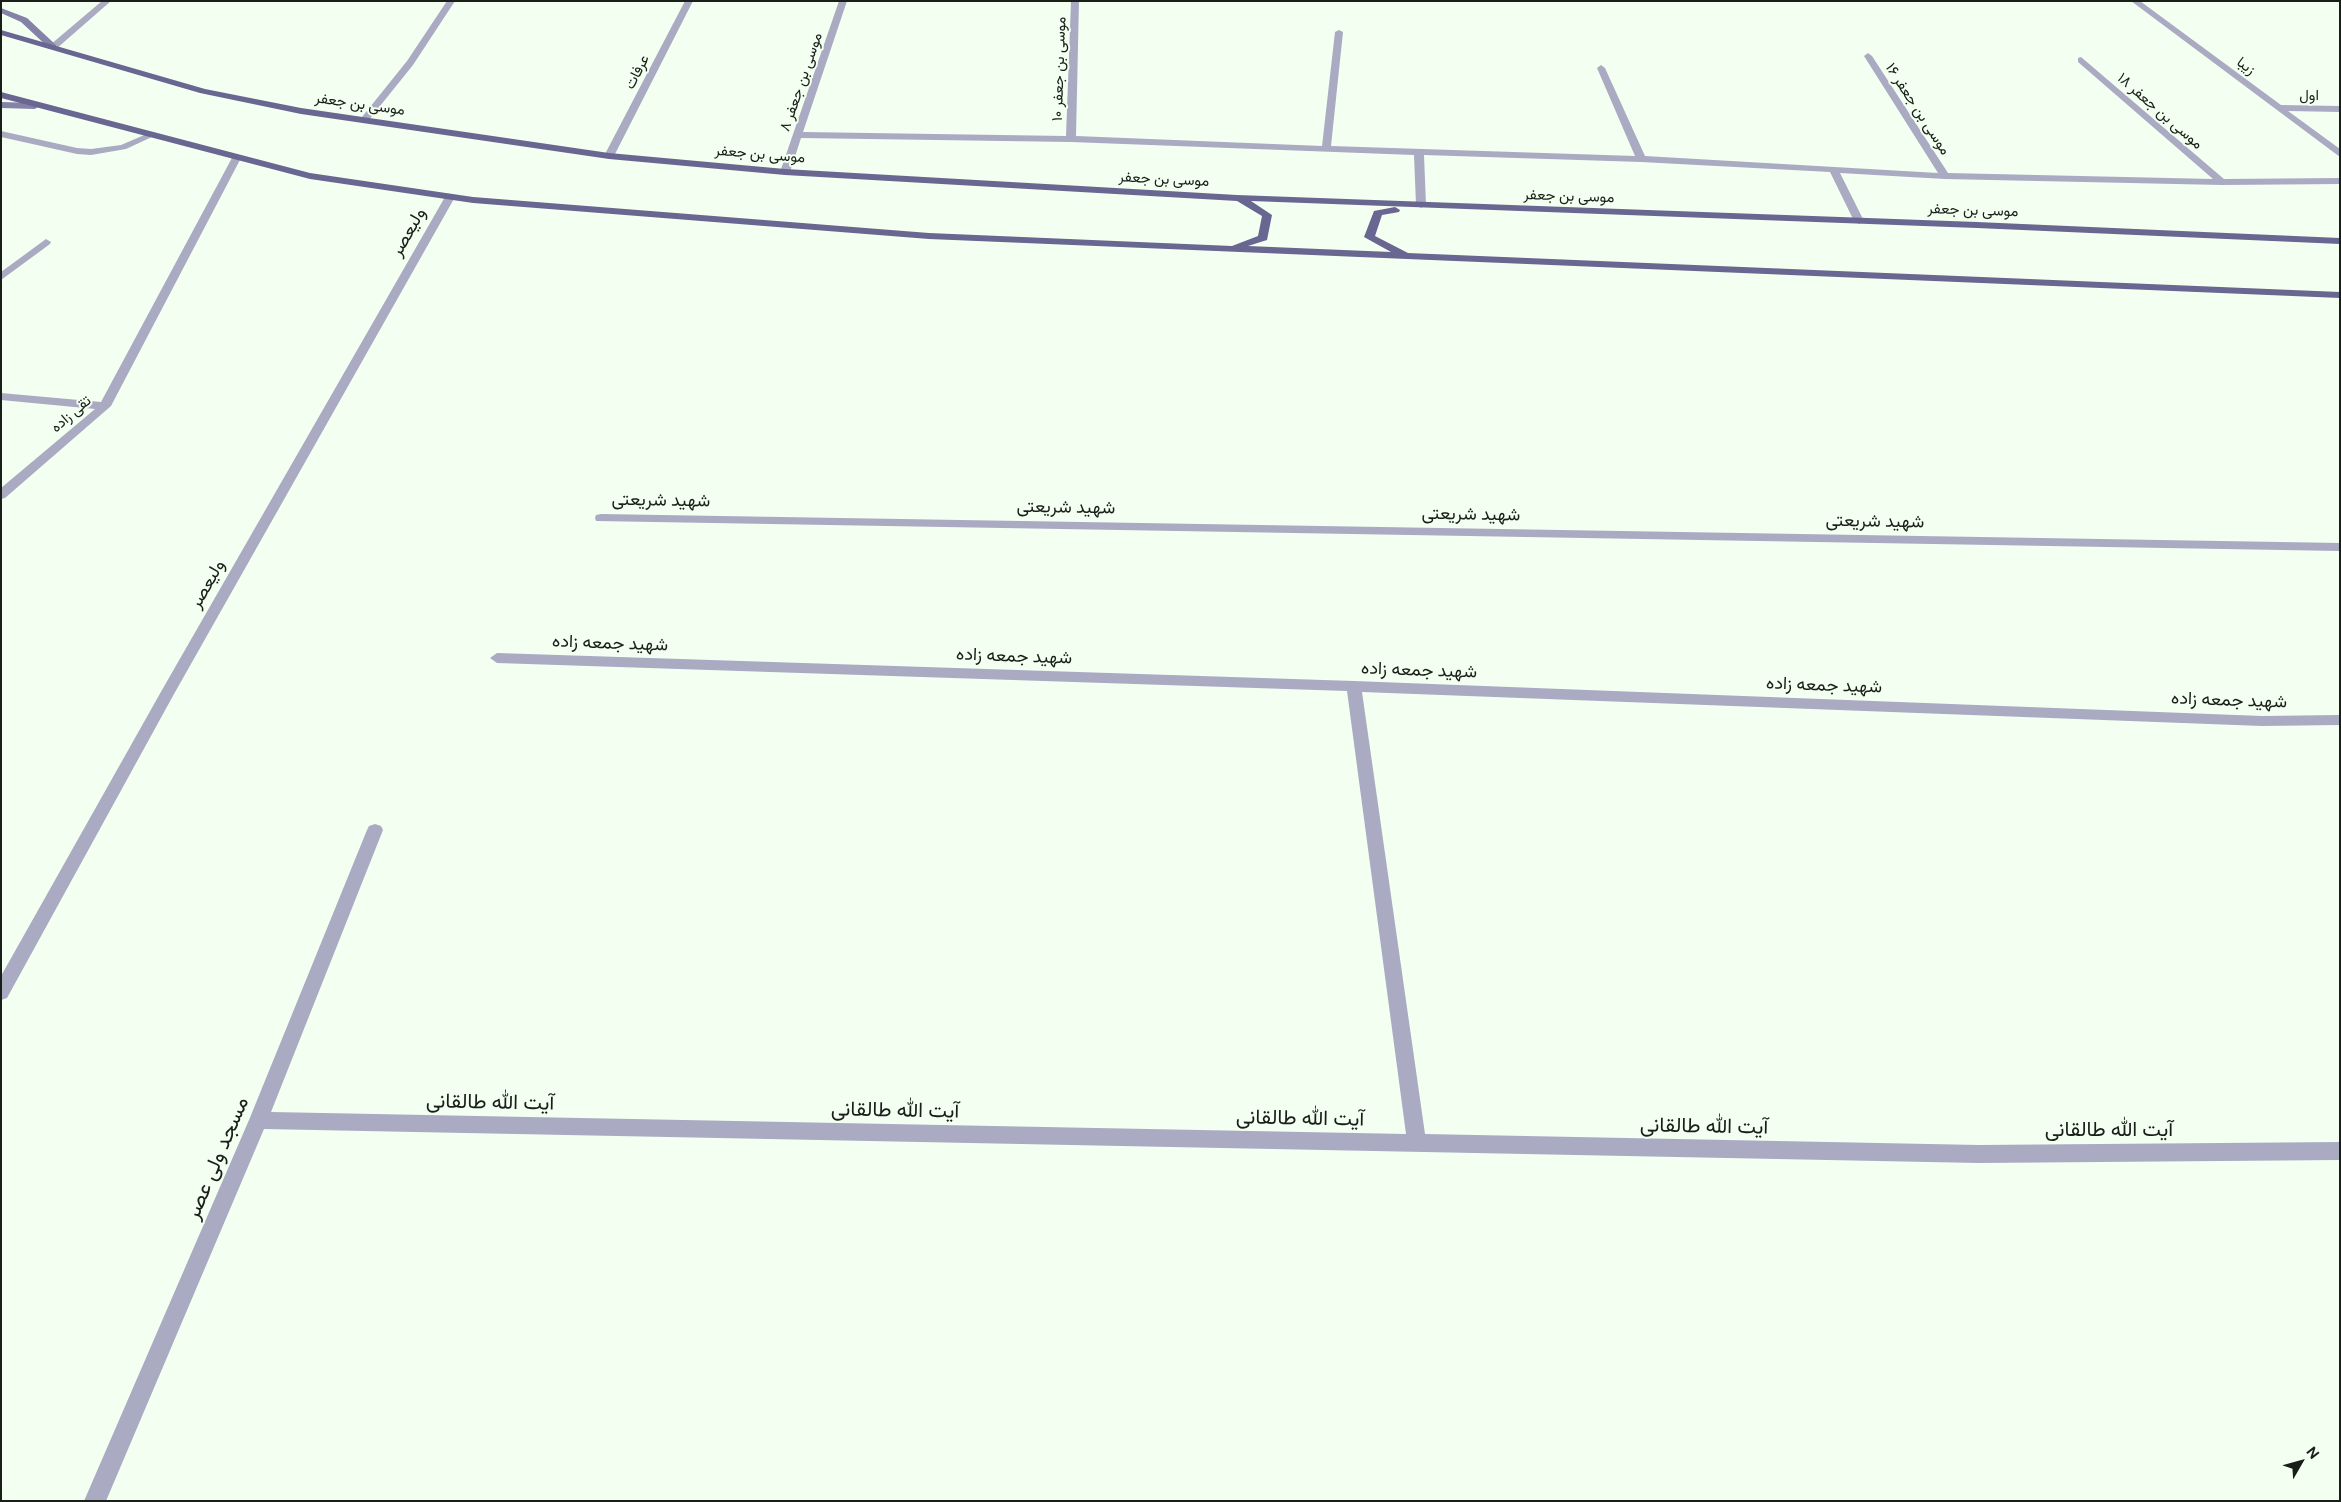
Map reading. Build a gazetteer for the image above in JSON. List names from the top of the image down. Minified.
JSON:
{"streets":{"main road":["موسی بن جعفر"],"street":["زیبا","موسی بن جعفر ۱۰","عرفات","موسی بن جعفر ۸","اول","موسی بن جعفر ۱۶","موسی بن جعفر ۱۸","ولیعصر","تقی زاده","شهید شریعتی","شهید جمعه زاده","آیت الله طالقانی","مسجد ولی عصر"]},"crossings":[["زیبا","اول"],["عرفات","موسی بن جعفر"],["موسی بن جعفر ۸","موسی بن جعفر"],["آیت الله طالقانی","مسجد ولی عصر"]],"north":"top right"}
